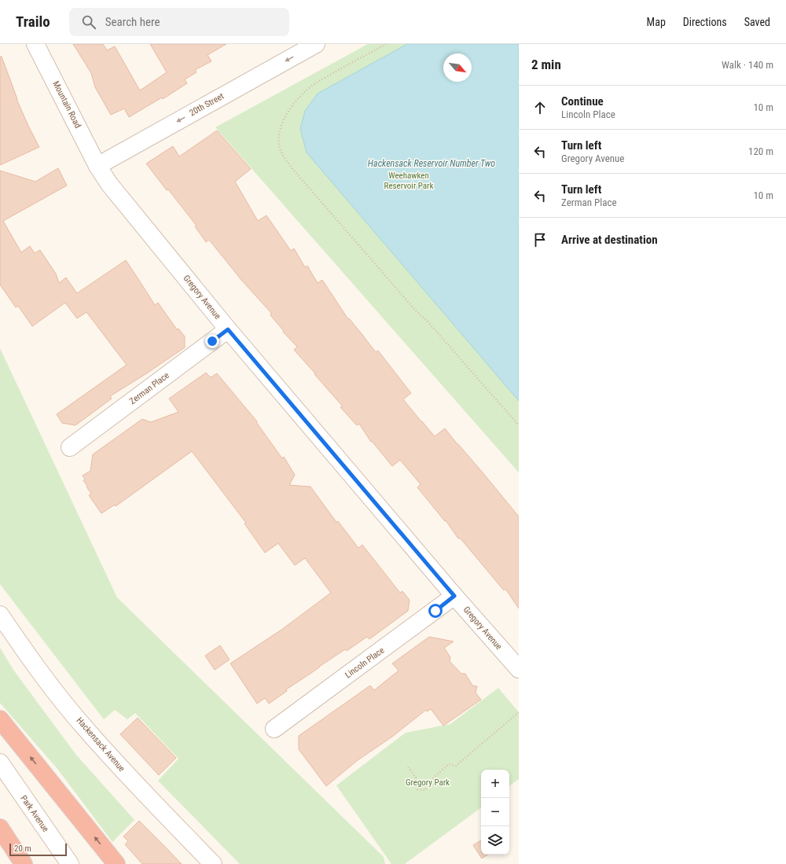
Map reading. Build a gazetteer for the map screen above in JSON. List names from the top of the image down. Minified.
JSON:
{"streets":{"street":["Mountain Road","20th Street","Gregory Avenue","Zerman Place","Lincoln Place","Hackensack Avenue","Park Avenue"]},"crossings":[["Mountain Road","20th Street"],["Mountain Road","Gregory Avenue"],["20th Street","Gregory Avenue"],["Gregory Avenue","Zerman Place"],["Gregory Avenue","Lincoln Place"]],"one_way":["20th Street"],"water":["Hackensack Reservoir Number Two"],"parks":["Weehawken Reservoir Park","Gregory Park"],"scale_bar":"20 m","north":"bottom right","page":{"header":"Trailo","search":"Search here","nav":["Map","Directions","Saved"],"heading":["2 min","Walk · 140 m"],"list":[["Continue","Lincoln Place","10 m"],["Turn left","Gregory Avenue","120 m"],["Turn left","Zerman Place","10 m"],"Arrive at destination"],"map_buttons":["+","−"],"scale":"20 m"}}
